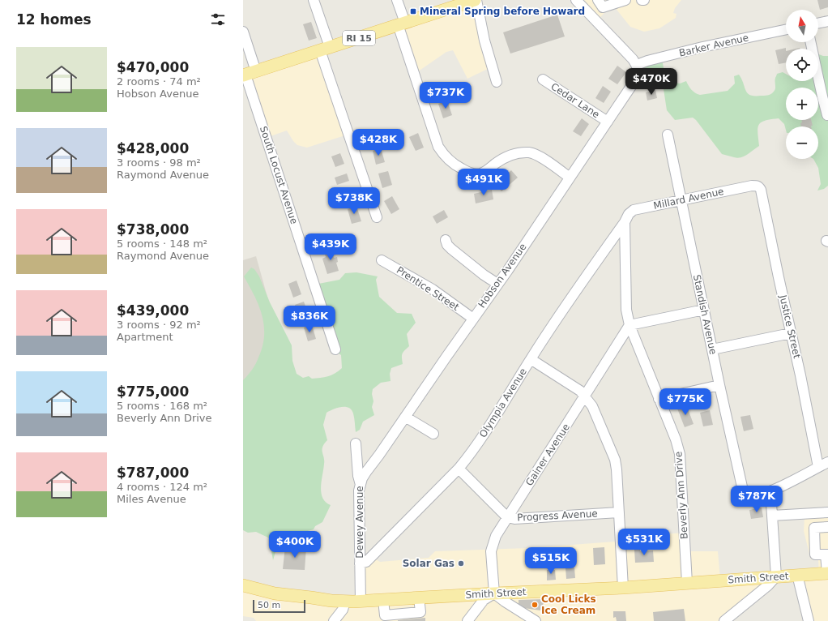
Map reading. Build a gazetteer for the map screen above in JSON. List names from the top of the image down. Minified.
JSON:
{"streets":{"main road":["RI 15","Smith Street"],"street":["Barker Avenue","Cedar Lane","South Locust Avenue","Millard Avenue","Hobson Avenue","Prentice Street","Standish Avenue","Justice Street","Olympia Avenue","Gainer Avenue","Beverly Ann Drive","Progress Avenue","Dewey Avenue"]},"crossings":[["RI 15","South Locust Avenue"],["Barker Avenue","Hobson Avenue"],["Cedar Lane","Hobson Avenue"],["Millard Avenue","Standish Avenue"],["Millard Avenue","Justice Street"],["Millard Avenue","Olympia Avenue"],["Millard Avenue","Beverly Ann Drive"],["Hobson Avenue","Prentice Street"],["Hobson Avenue","Dewey Avenue"],["Olympia Avenue","Beverly Ann Drive"],["Olympia Avenue","Progress Avenue"],["Olympia Avenue","Dewey Avenue"],["Gainer Avenue","Beverly Ann Drive"],["Gainer Avenue","Progress Avenue"],["Gainer Avenue","Smith Street"],["Beverly Ann Drive","Smith Street"],["Dewey Avenue","Smith Street"]],"places":{"transit":["Mineral Spring before Howard"],"other":["Solar Gas","Cool Licks Ice Cream"]},"scale_bar":"50 m","north":"top","page":{"heading":"12 homes","map_buttons":["+","−"],"list":[{"name":"$470,000","note":"2 rooms · 74 m² · Hobson Avenue"},{"name":"$428,000","note":"3 rooms · 98 m² · Raymond Avenue"},{"name":"$738,000","note":"5 rooms · 148 m² · Raymond Avenue"},{"name":"$439,000","note":"3 rooms · 92 m² · Apartment"},{"name":"$775,000","note":"5 rooms · 168 m² · Beverly Ann Drive"},{"name":"$787,000","note":"4 rooms · 124 m² · Miles Avenue"}],"price":["$470K","$737K","$428K","$491K","$738K","$439K","$836K","$775K","$787K","$531K","$400K","$515K"],"scale":"50 m"}}
